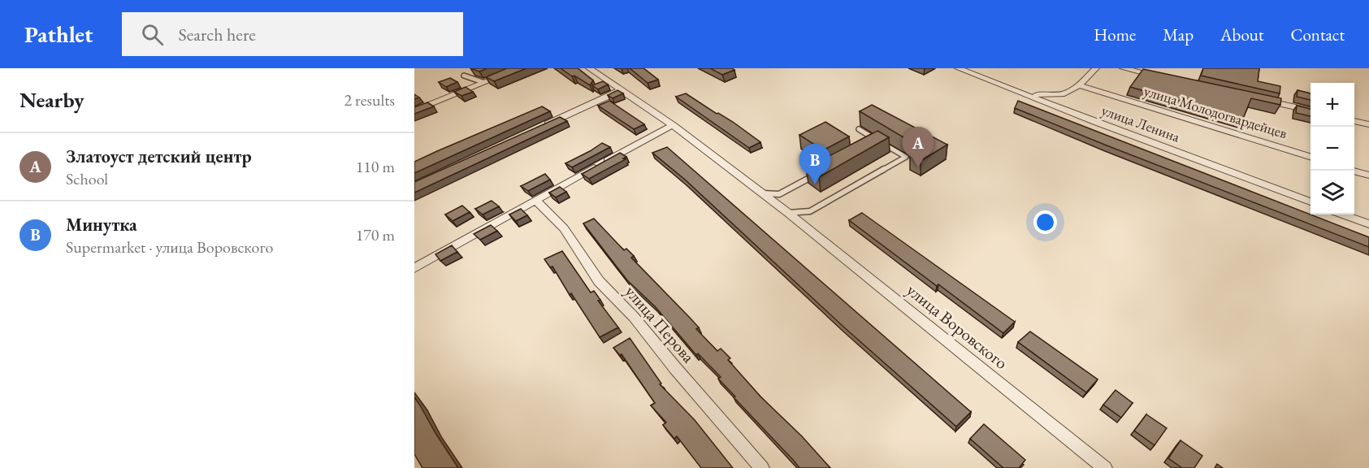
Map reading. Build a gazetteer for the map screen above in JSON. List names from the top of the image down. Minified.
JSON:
{"streets":{"street":["улица Молодогвардейцев","улица Ленина","улица Перова","улица Воровского"]},"page":{"header":"Pathlet","search":"Search here","nav":["Home","Map","About","Contact"],"heading":["Nearby","2 results"],"map_buttons":["+","−"],"pins":["A","B"],"list":[{"mark":"A","name":"Златоуст детский центр","note":"School","value":"110 m"},{"mark":"B","name":"Минутка","note":"Supermarket · улица Воровского","value":"170 m"}]}}
